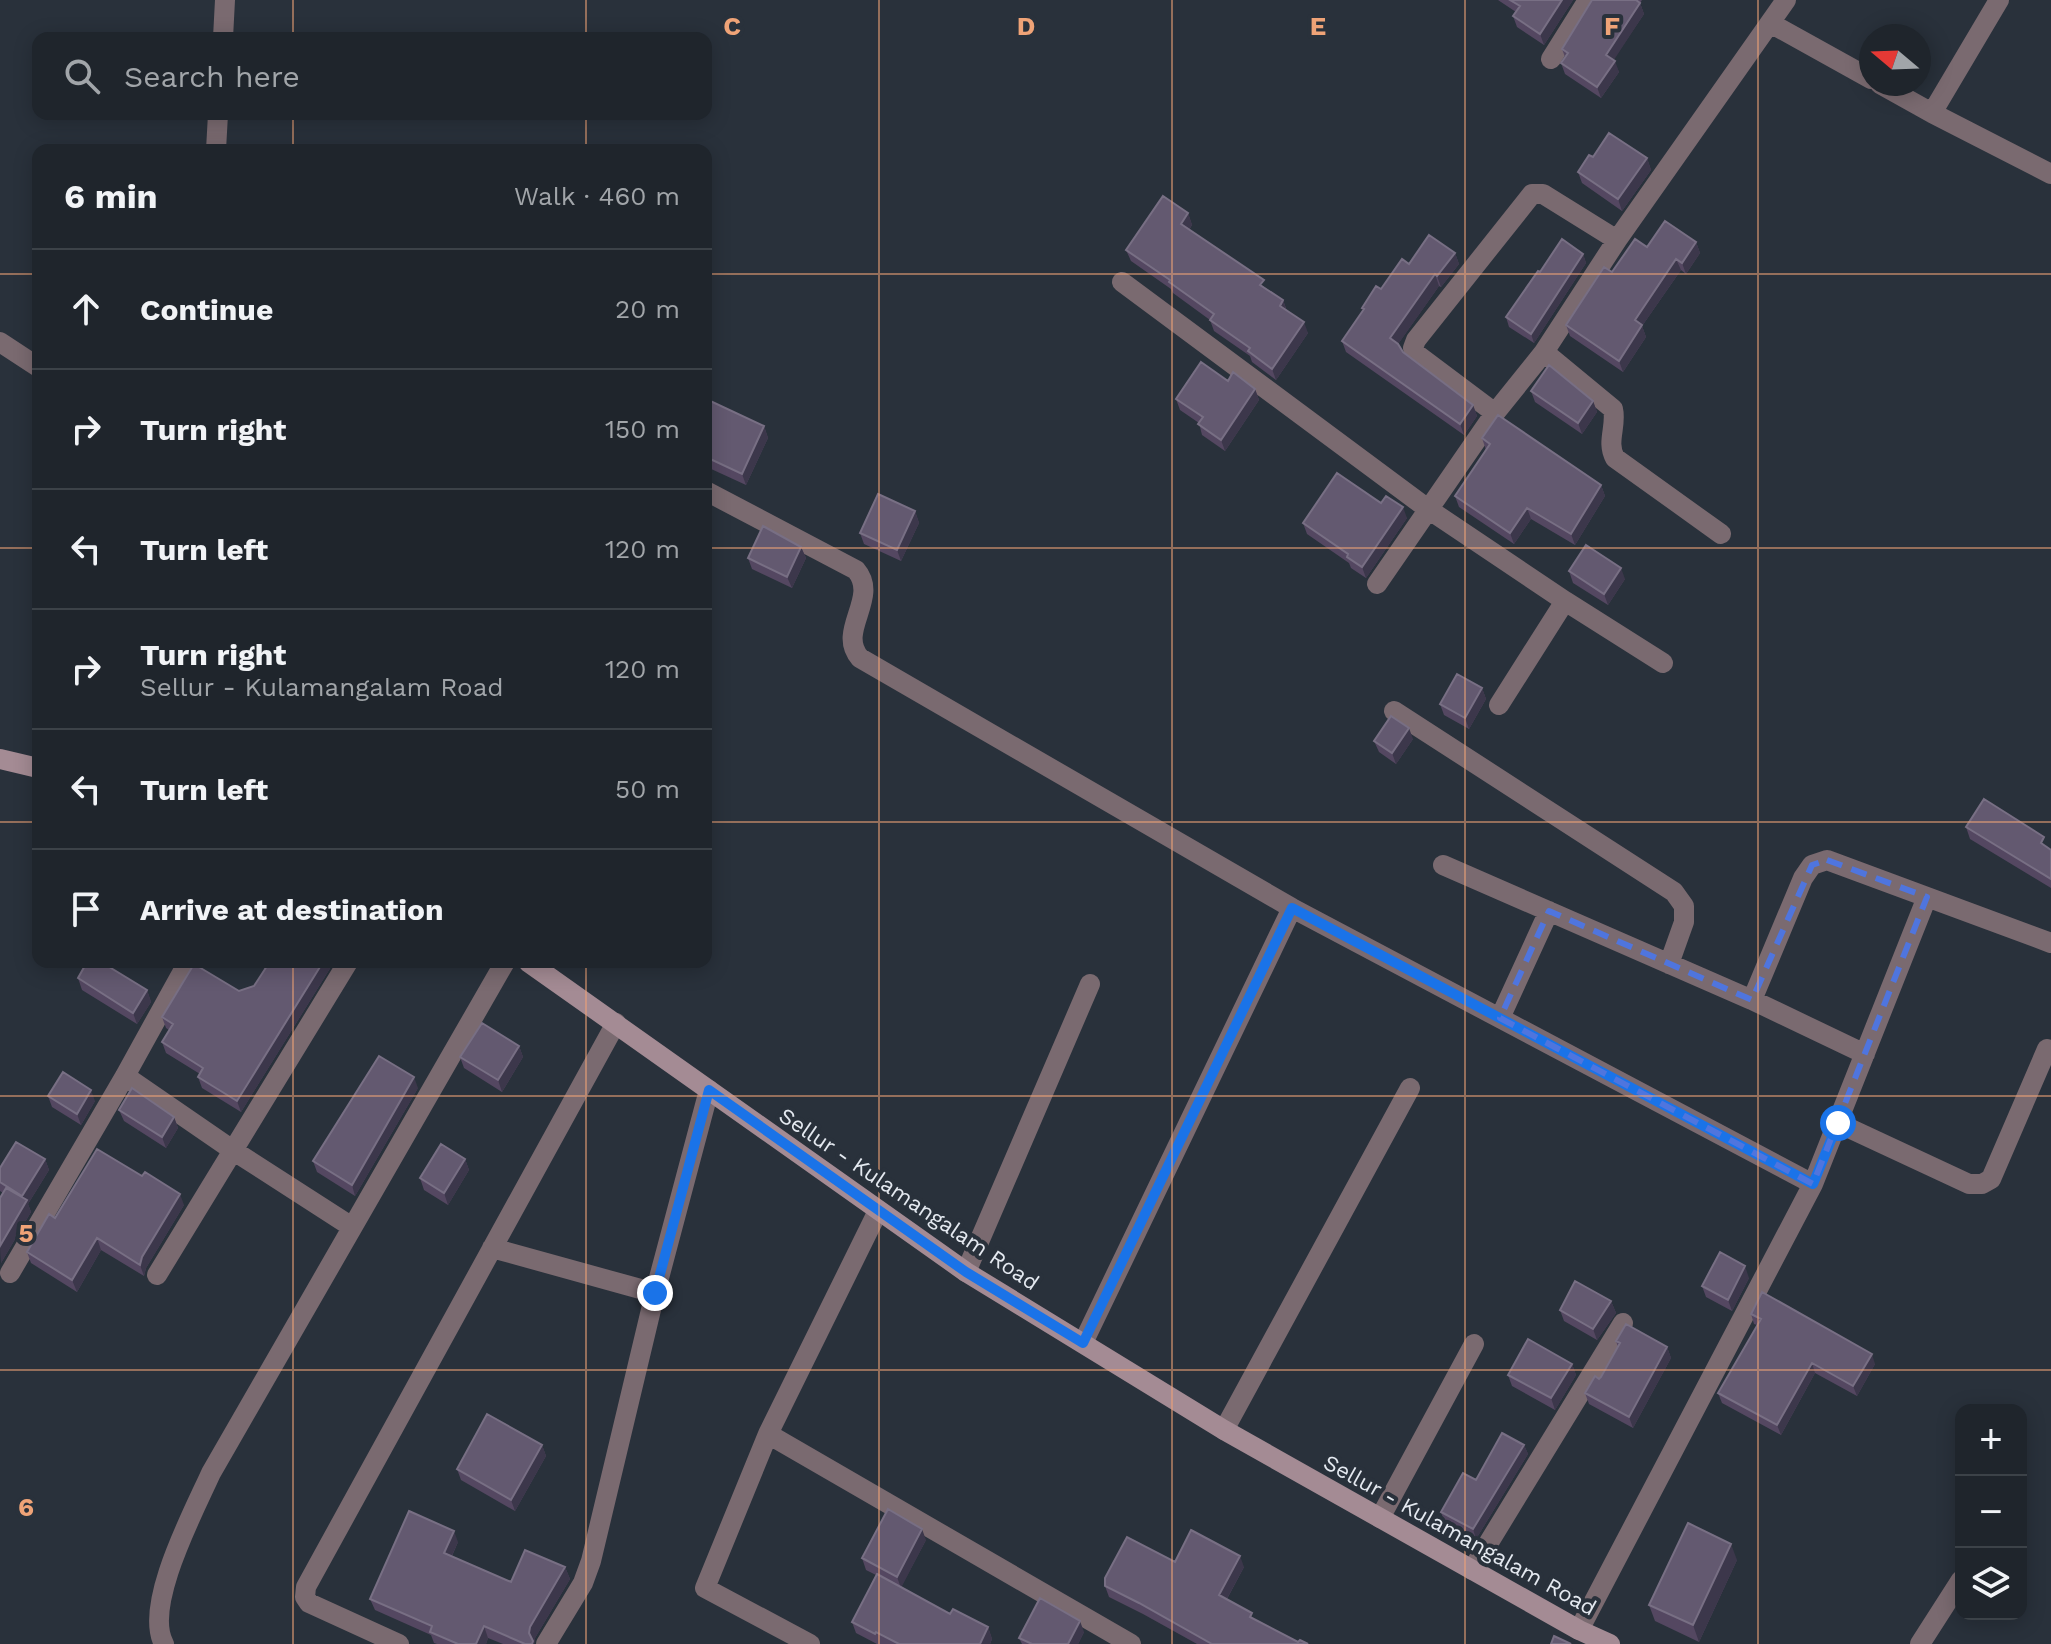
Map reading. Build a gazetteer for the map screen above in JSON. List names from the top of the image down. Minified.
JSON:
{"streets":{"main road":["Sellur - Kulamangalam Road"]},"north":"left","page":{"search":"Search here","heading":["6 min","Walk · 460 m"],"list":[["Continue","20 m"],["Turn right","150 m"],["Turn left","120 m"],["Turn right","Sellur - Kulamangalam Road","120 m"],["Turn left","50 m"],"Arrive at destination"],"map_buttons":["+","−"]},"grid":{"columns":["C","D","E","F"],"rows":["5","6"]}}
